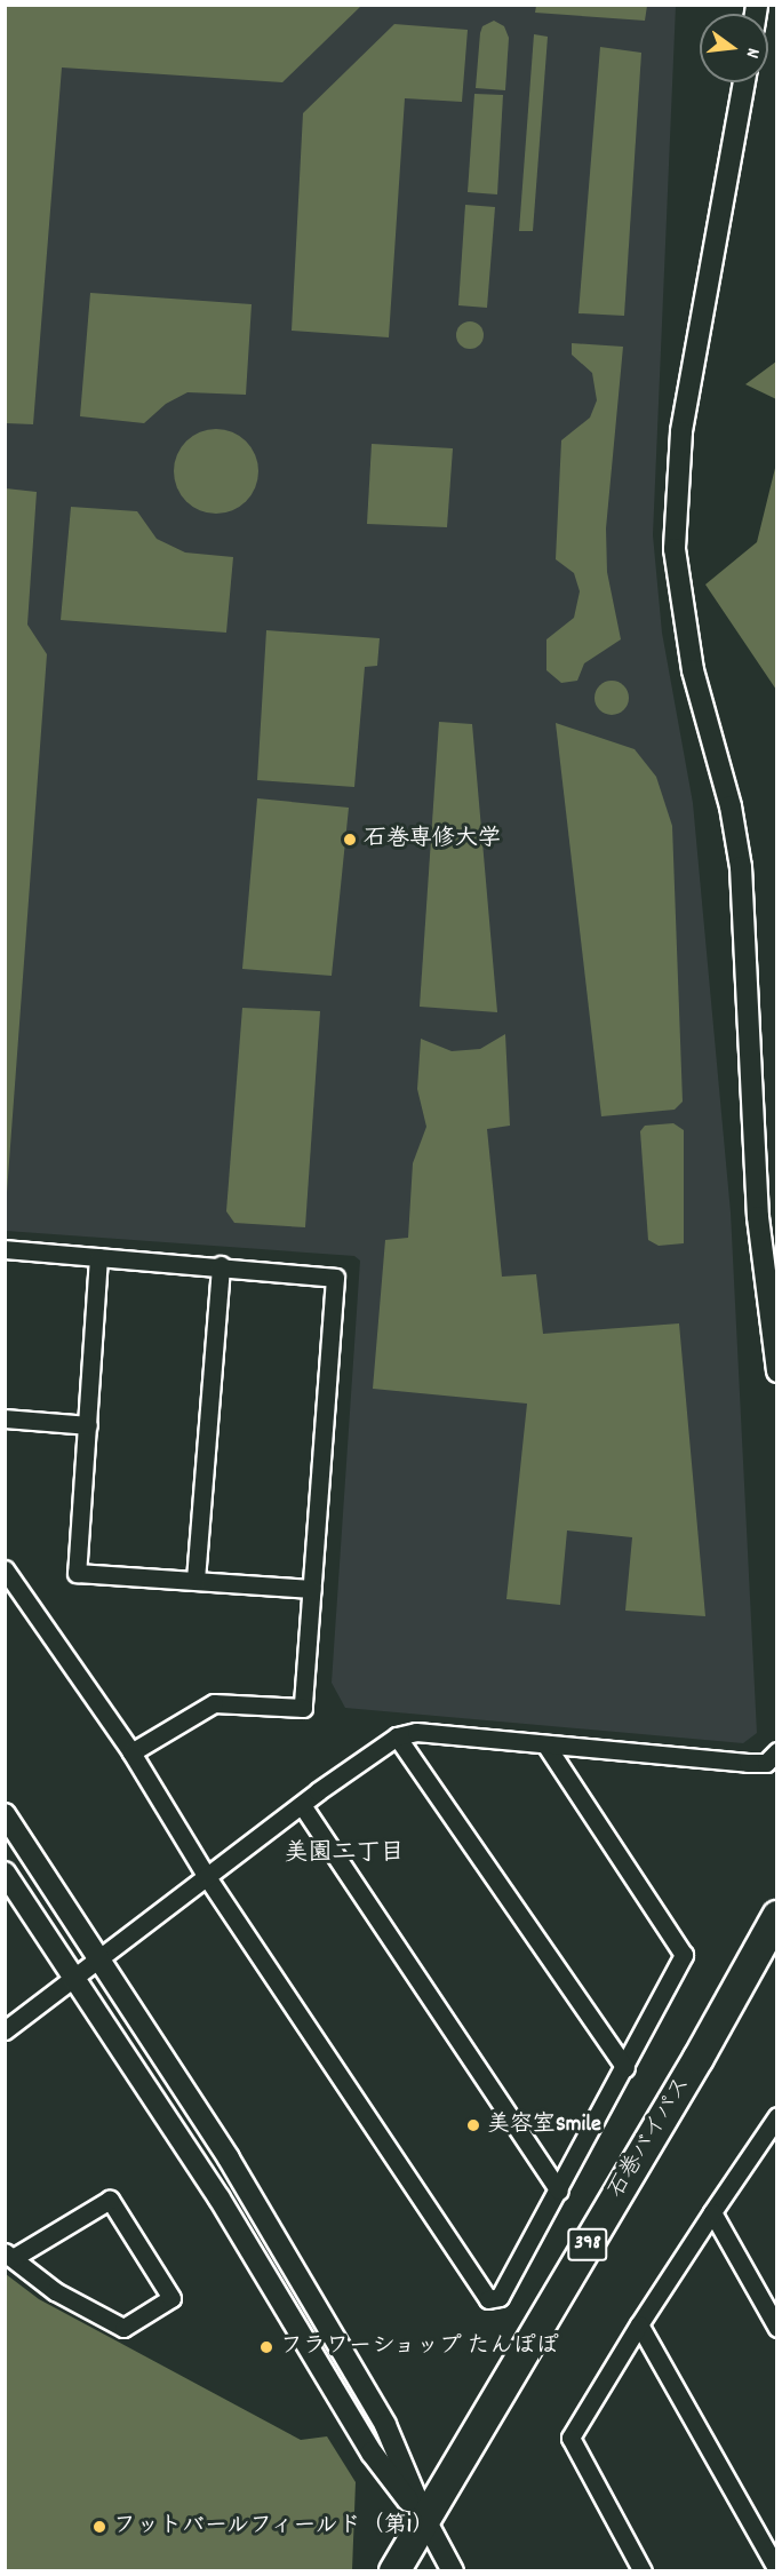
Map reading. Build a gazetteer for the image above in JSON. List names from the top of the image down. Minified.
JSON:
{"streets":{"highway":["石巻バイパス","398"]},"districts":["美園二丁目"],"places":["石巻専修大学","美容室Smile","フラワーショップ たんぽぽ","フットバールフィールド（第1）"],"north":"right"}
